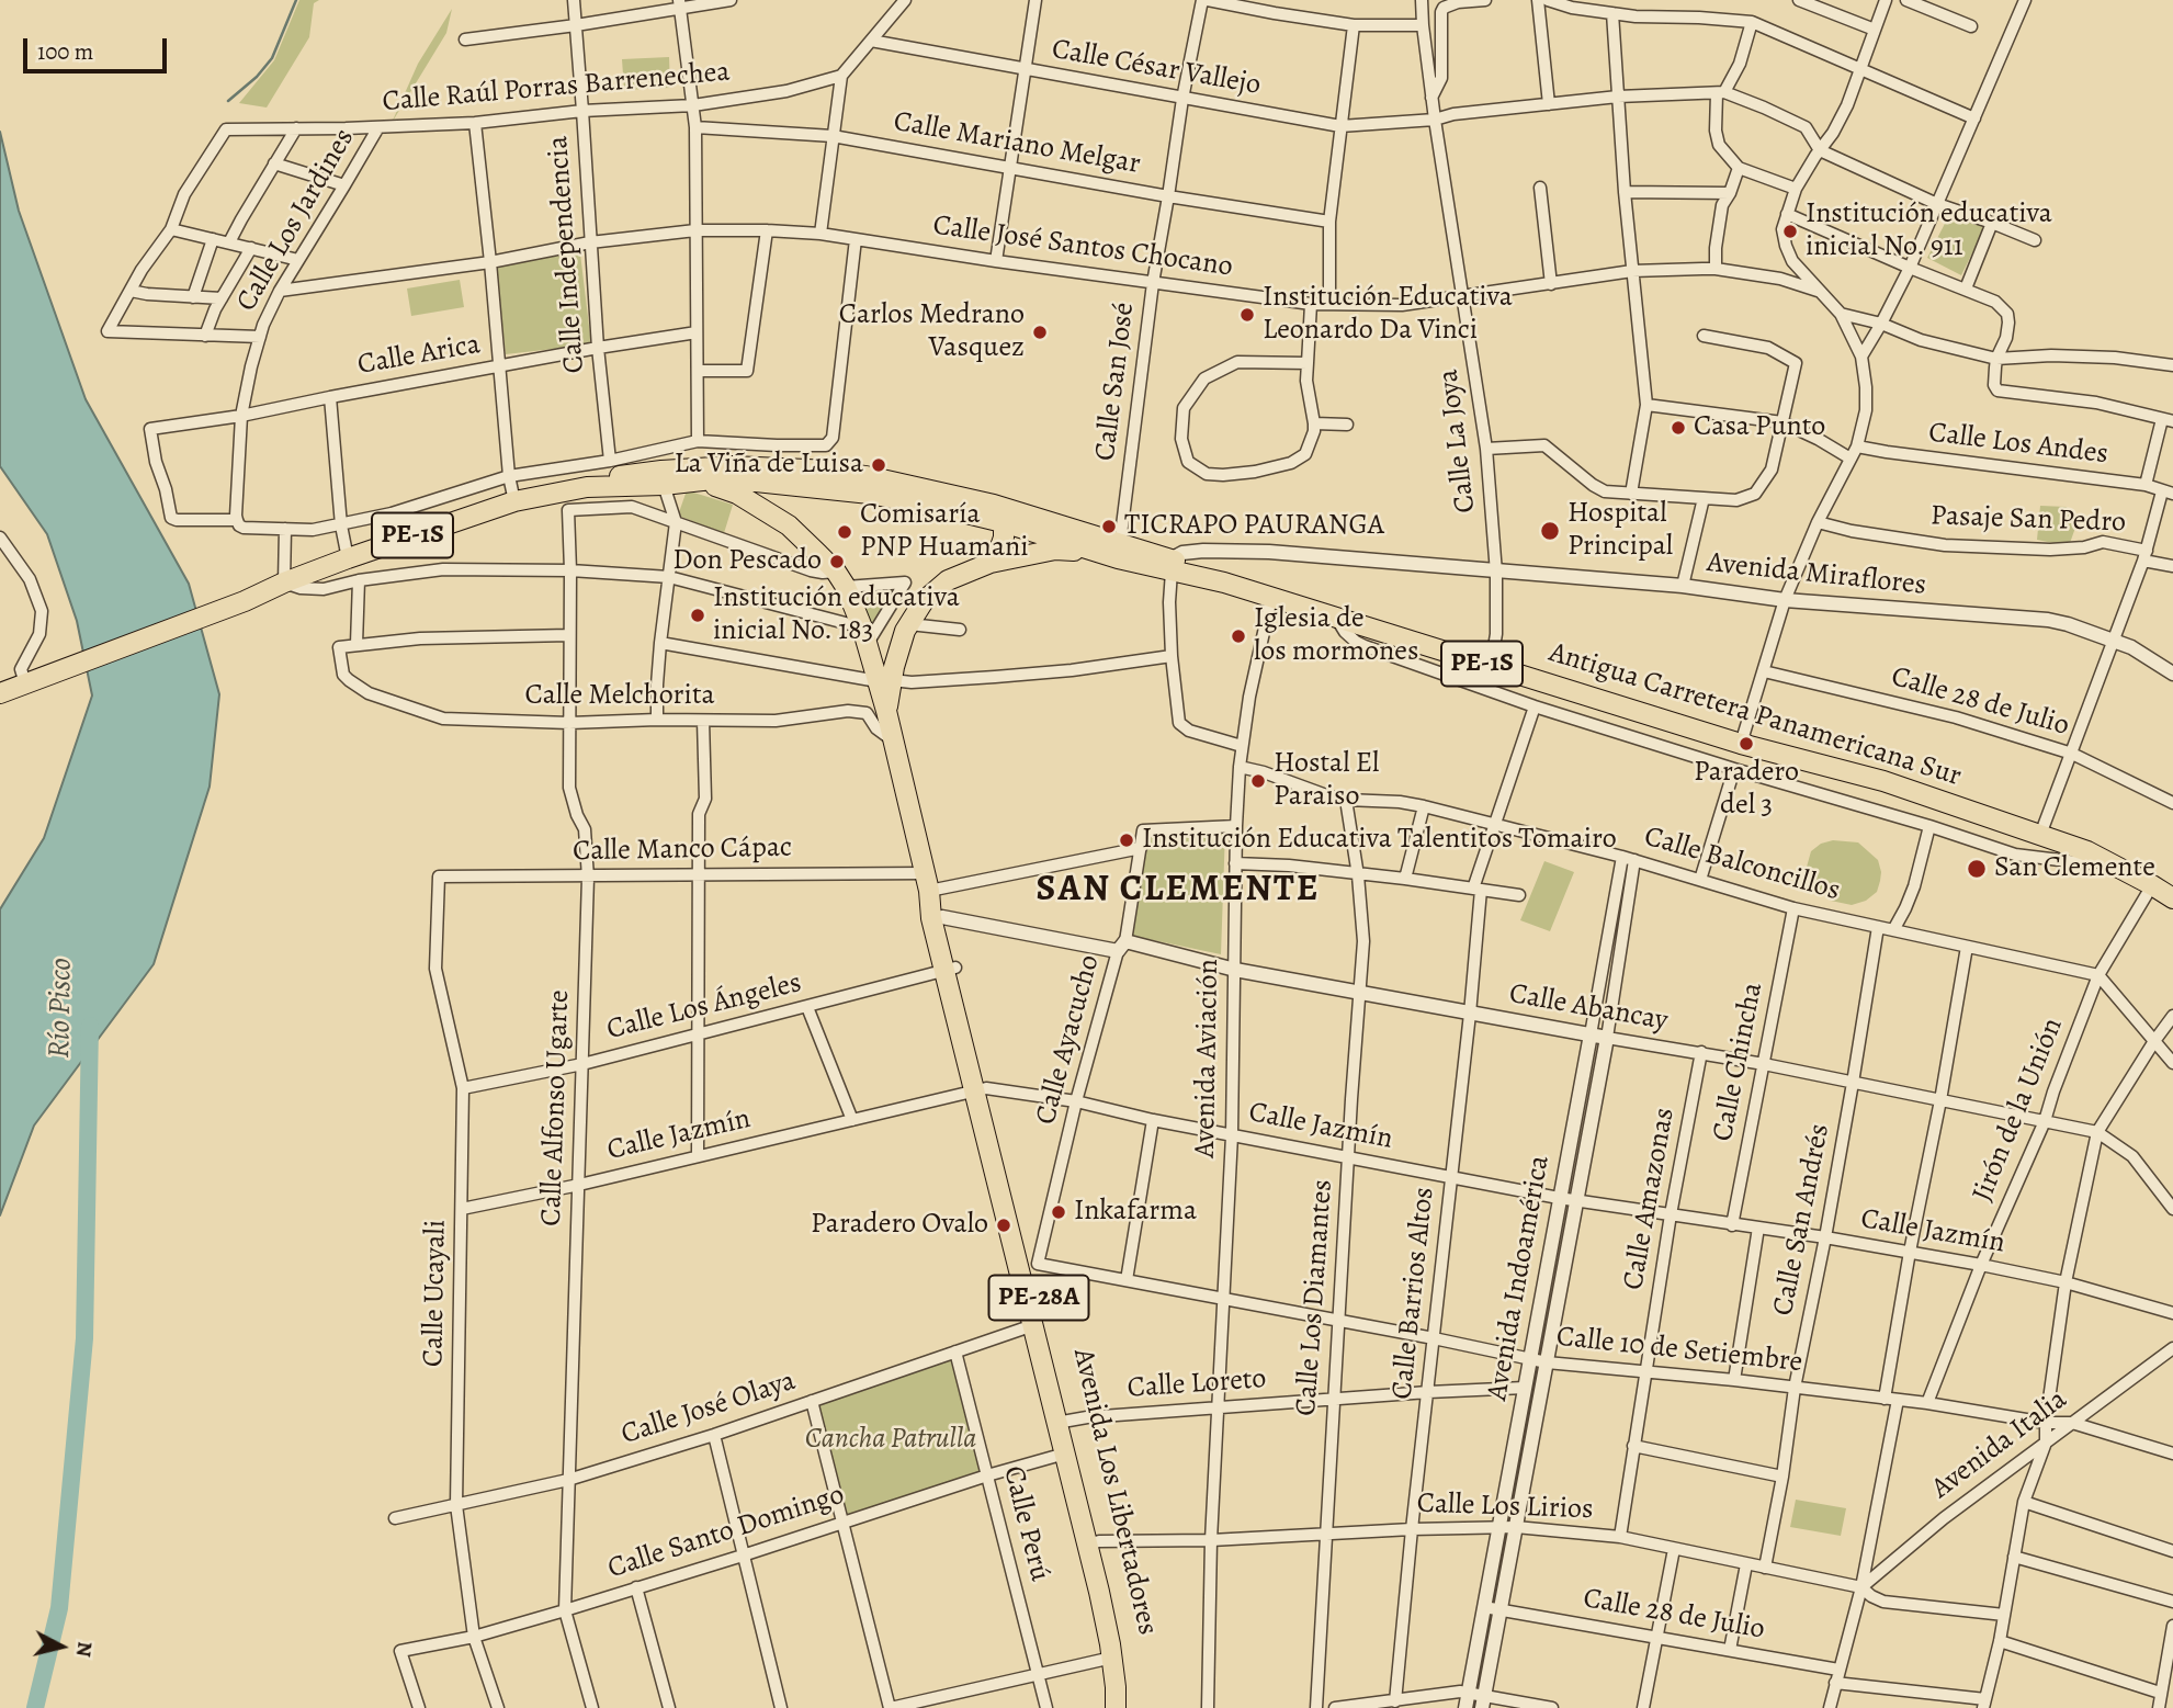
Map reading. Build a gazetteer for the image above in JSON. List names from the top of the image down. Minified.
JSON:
{"streets":{"highway":["PE-1S","Antigua Carretera Panamericana Sur","PE-28A","Avenida Los Libertadores"],"street":["Calle César Vallejo","Calle Raúl Porras Barrenechea","Calle Mariano Melgar","Calle Los Jardines","Calle José Santos Chocano","Calle Independencia","Calle Arica","Calle San José","Calle La Joya","Calle Los Andes","Pasaje San Pedro","Avenida Miraflores","Calle Melchorita","Calle 28 de Julio","Calle Manco Cápac","Calle Balconcillos","Calle Los Ángeles","Calle Abancay","Calle Ayacucho","Avenida Aviación","Calle Chincha","Calle Alfonso Ugarte","Jirón de la Unión","Calle Jazmín","Calle Amazonas","Calle San Andrés","Avenida Indoamérica","Calle Ucayali","Calle Barrios Altos","Calle Los Diamantes","Calle 10 de Setiembre","Calle Loreto","Calle José Olaya","Avenida Italia","Calle Los Lirios","Calle Perú","Calle Santo Domingo"]},"crossings":[["Calle César Vallejo","Calle San José"],["Calle César Vallejo","Calle La Joya"],["Calle Raúl Porras Barrenechea","Calle Los Jardines"],["Calle Raúl Porras Barrenechea","Calle Independencia"],["Calle Mariano Melgar","Calle San José"],["Calle Los Jardines","Calle José Santos Chocano"],["Calle Los Jardines","Calle Arica"],["Calle José Santos Chocano","Calle Independencia"],["Calle José Santos Chocano","Calle San José"],["Calle José Santos Chocano","Calle La Joya"],["Calle Independencia","Calle Arica"],["Calle San José","Antigua Carretera Panamericana Sur"],["Calle La Joya","Avenida Miraflores"],["Calle La Joya","Antigua Carretera Panamericana Sur"],["Avenida Miraflores","Antigua Carretera Panamericana Sur"],["Calle Melchorita","Calle Alfonso Ugarte"],["Calle Melchorita","Avenida Los Libertadores"],["Calle 28 de Julio","Avenida Indoamérica"],["Antigua Carretera Panamericana Sur","Avenida Aviación"],["Antigua Carretera Panamericana Sur","Jirón de la Unión"],["Antigua Carretera Panamericana Sur","PE-28A"],["Antigua Carretera Panamericana Sur","Avenida Los Libertadores"],["Calle Manco Cápac","Calle Ayacucho"],["Calle Manco Cápac","Calle Alfonso Ugarte"],["Calle Manco Cápac","Calle Ucayali"],["Calle Manco Cápac","Avenida Los Libertadores"],["Calle Balconcillos","Avenida Aviación"],["Calle Balconcillos","Calle Chincha"],["Calle Balconcillos","Jirón de la Unión"],["Calle Balconcillos","Calle San Andrés"],["Calle Balconcillos","Avenida Indoamérica"],["Calle Balconcillos","Calle Barrios Altos"],["Calle Balconcillos","Calle Los Diamantes"],["Calle Los Ángeles","Calle Alfonso Ugarte"],["Calle Los Ángeles","Calle Ucayali"],["Calle Los Ángeles","Avenida Los Libertadores"],["Calle Abancay","Calle Ayacucho"],["Calle Abancay","Avenida Aviación"],["Calle Abancay","Calle Chincha"],["Calle Abancay","Jirón de la Unión"],["Calle Abancay","Calle Amazonas"],["Calle Abancay","Calle San Andrés"],["Calle Abancay","Avenida Indoamérica"],["Calle Abancay","Calle Barrios Altos"],["Calle Abancay","Calle Los Diamantes"],["Calle Abancay","Avenida Los Libertadores"],["Calle Ayacucho","Avenida Aviación"],["Calle Ayacucho","Calle Jazmín"],["Calle Ayacucho","Calle 10 de Setiembre"],["Calle Ayacucho","Avenida Los Libertadores"],["Avenida Aviación","Calle Jazmín"],["Avenida Aviación","Calle 10 de Setiembre"],["Avenida Aviación","Calle Loreto"],["Avenida Aviación","Calle Los Lirios"],["Calle Chincha","Calle Jazmín"],["Calle Alfonso Ugarte","Calle Jazmín"],["Calle Alfonso Ugarte","Calle José Olaya"],["Calle Alfonso Ugarte","Calle Santo Domingo"],["Jirón de la Unión","Calle Jazmín"],["Jirón de la Unión","Calle 10 de Setiembre"],["Calle Jazmín","Calle Amazonas"],["Calle Jazmín","Calle San Andrés"],["Calle Jazmín","Avenida Indoamérica"],["Calle Jazmín","Calle Ucayali"],["Calle Jazmín","Calle Barrios Altos"],["Calle Jazmín","Calle Los Diamantes"],["Calle Jazmín","Avenida Los Libertadores"],["Calle Amazonas","Calle 10 de Setiembre"],["Calle Amazonas","Calle Los Lirios"],["Calle San Andrés","Calle 10 de Setiembre"],["Calle San Andrés","Calle Los Lirios"],["Avenida Indoamérica","Calle 10 de Setiembre"],["Avenida Indoamérica","Calle Loreto"],["Avenida Indoamérica","Calle Los Lirios"],["Calle Ucayali","Calle José Olaya"],["Calle Ucayali","Calle Santo Domingo"],["Calle Barrios Altos","Calle 10 de Setiembre"],["Calle Barrios Altos","Calle Loreto"],["Calle Barrios Altos","Calle Los Lirios"],["PE-28A","Avenida Los Libertadores"],["Calle Los Diamantes","Calle 10 de Setiembre"],["Calle Los Diamantes","Calle Loreto"],["Calle Los Diamantes","Calle Los Lirios"],["Calle 10 de Setiembre","Avenida Italia"],["Calle 10 de Setiembre","Avenida Los Libertadores"],["Calle Loreto","Avenida Los Libertadores"],["Calle José Olaya","Avenida Los Libertadores"],["Calle José Olaya","Calle Perú"],["Avenida Italia","Calle Los Lirios"],["Avenida Los Libertadores","Calle Los Lirios"],["Avenida Los Libertadores","Calle Santo Domingo"],["Calle Perú","Calle Santo Domingo"]],"districts":["SAN CLEMENTE"],"water":["Río Pisco"],"parks":["Cancha Patrulla"],"places":["Institución educativa inicial No. 911","Institución Educativa Leonardo Da Vinci","Carlos Medrano Vasquez","Casa Punto","La Viña de Luisa","TICRAPO PAURANGA","Hospital Principal","Comisaría PNP Huamani","Don Pescado","Institución educativa inicial No. 183","Iglesia de los mormones","Paradero del 3","Hostal El Paraiso","Institución Educativa Talentitos Tomairo","San Clemente","Inkafarma","Paradero Ovalo"],"scale_bar":"100 m","north":"right"}
